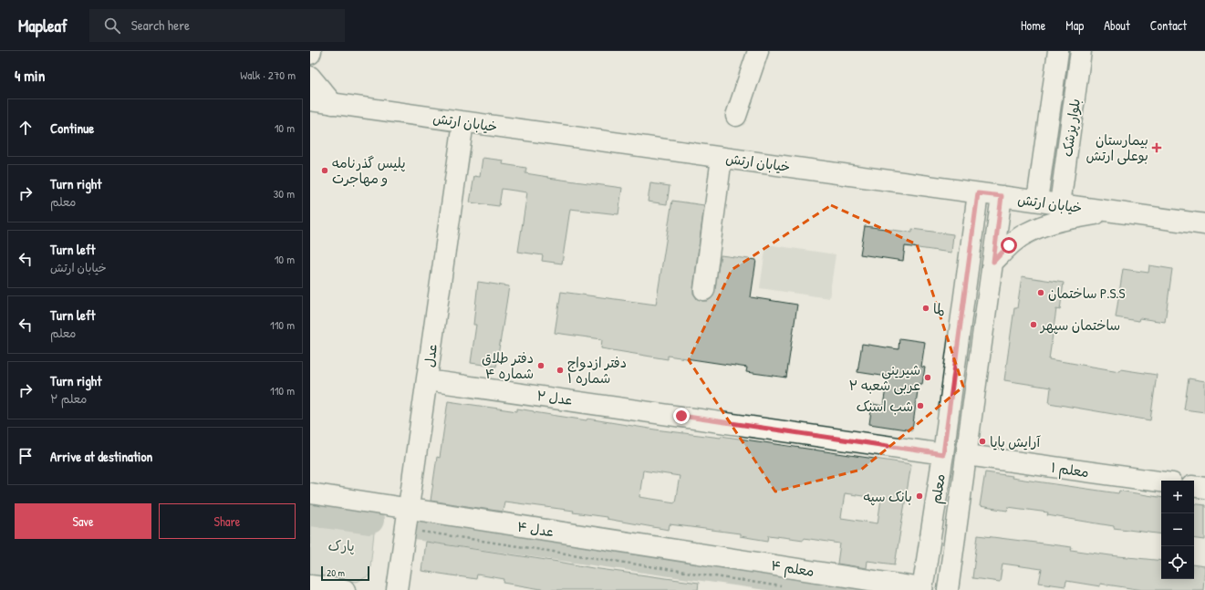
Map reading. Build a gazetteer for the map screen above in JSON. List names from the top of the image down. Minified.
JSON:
{"streets":{"main road":["خیابان ارتش","بلوار پزشک","عدل","عدل ۲","معلم ۱","معلم","عدل ۴","معلم ۴"]},"crossings":[["خیابان ارتش","بلوار پزشک"],["خیابان ارتش","عدل"],["خیابان ارتش","معلم"],["عدل","عدل ۲"],["عدل","عدل ۴"],["عدل ۲","معلم"],["معلم ۱","معلم"],["معلم","معلم ۴"],["عدل ۴","معلم ۴"]],"parks":["پارک"],"places":{"health":["بیمارستان بوعلی ارتش"],"other":["پلیس گذرنامه و مهاجرت","ساختمان P.S.S","لما","ساختمان سپهر","دفتر طلاق شماره ۴","دفتر ازدواج شماره ۱","شیرینی عربی شعبه ۲","شب اسنک","آرایش پایا","بانک سپه"]},"scale_bar":"20 m","page":{"header":"Mapleaf","search":"Search here","nav":["Home","Map","About","Contact"],"heading":["4 min","Walk · 270 m"],"list":[["Continue","10 m"],["Turn right","معلم","30 m"],["Turn left","خیابان ارتش","10 m"],["Turn left","معلم","110 m"],["Turn right","معلم ۲","110 m"],"Arrive at destination"],"map_buttons":["+","−"],"buttons":["Save","Share"],"scale":"20 m"}}
